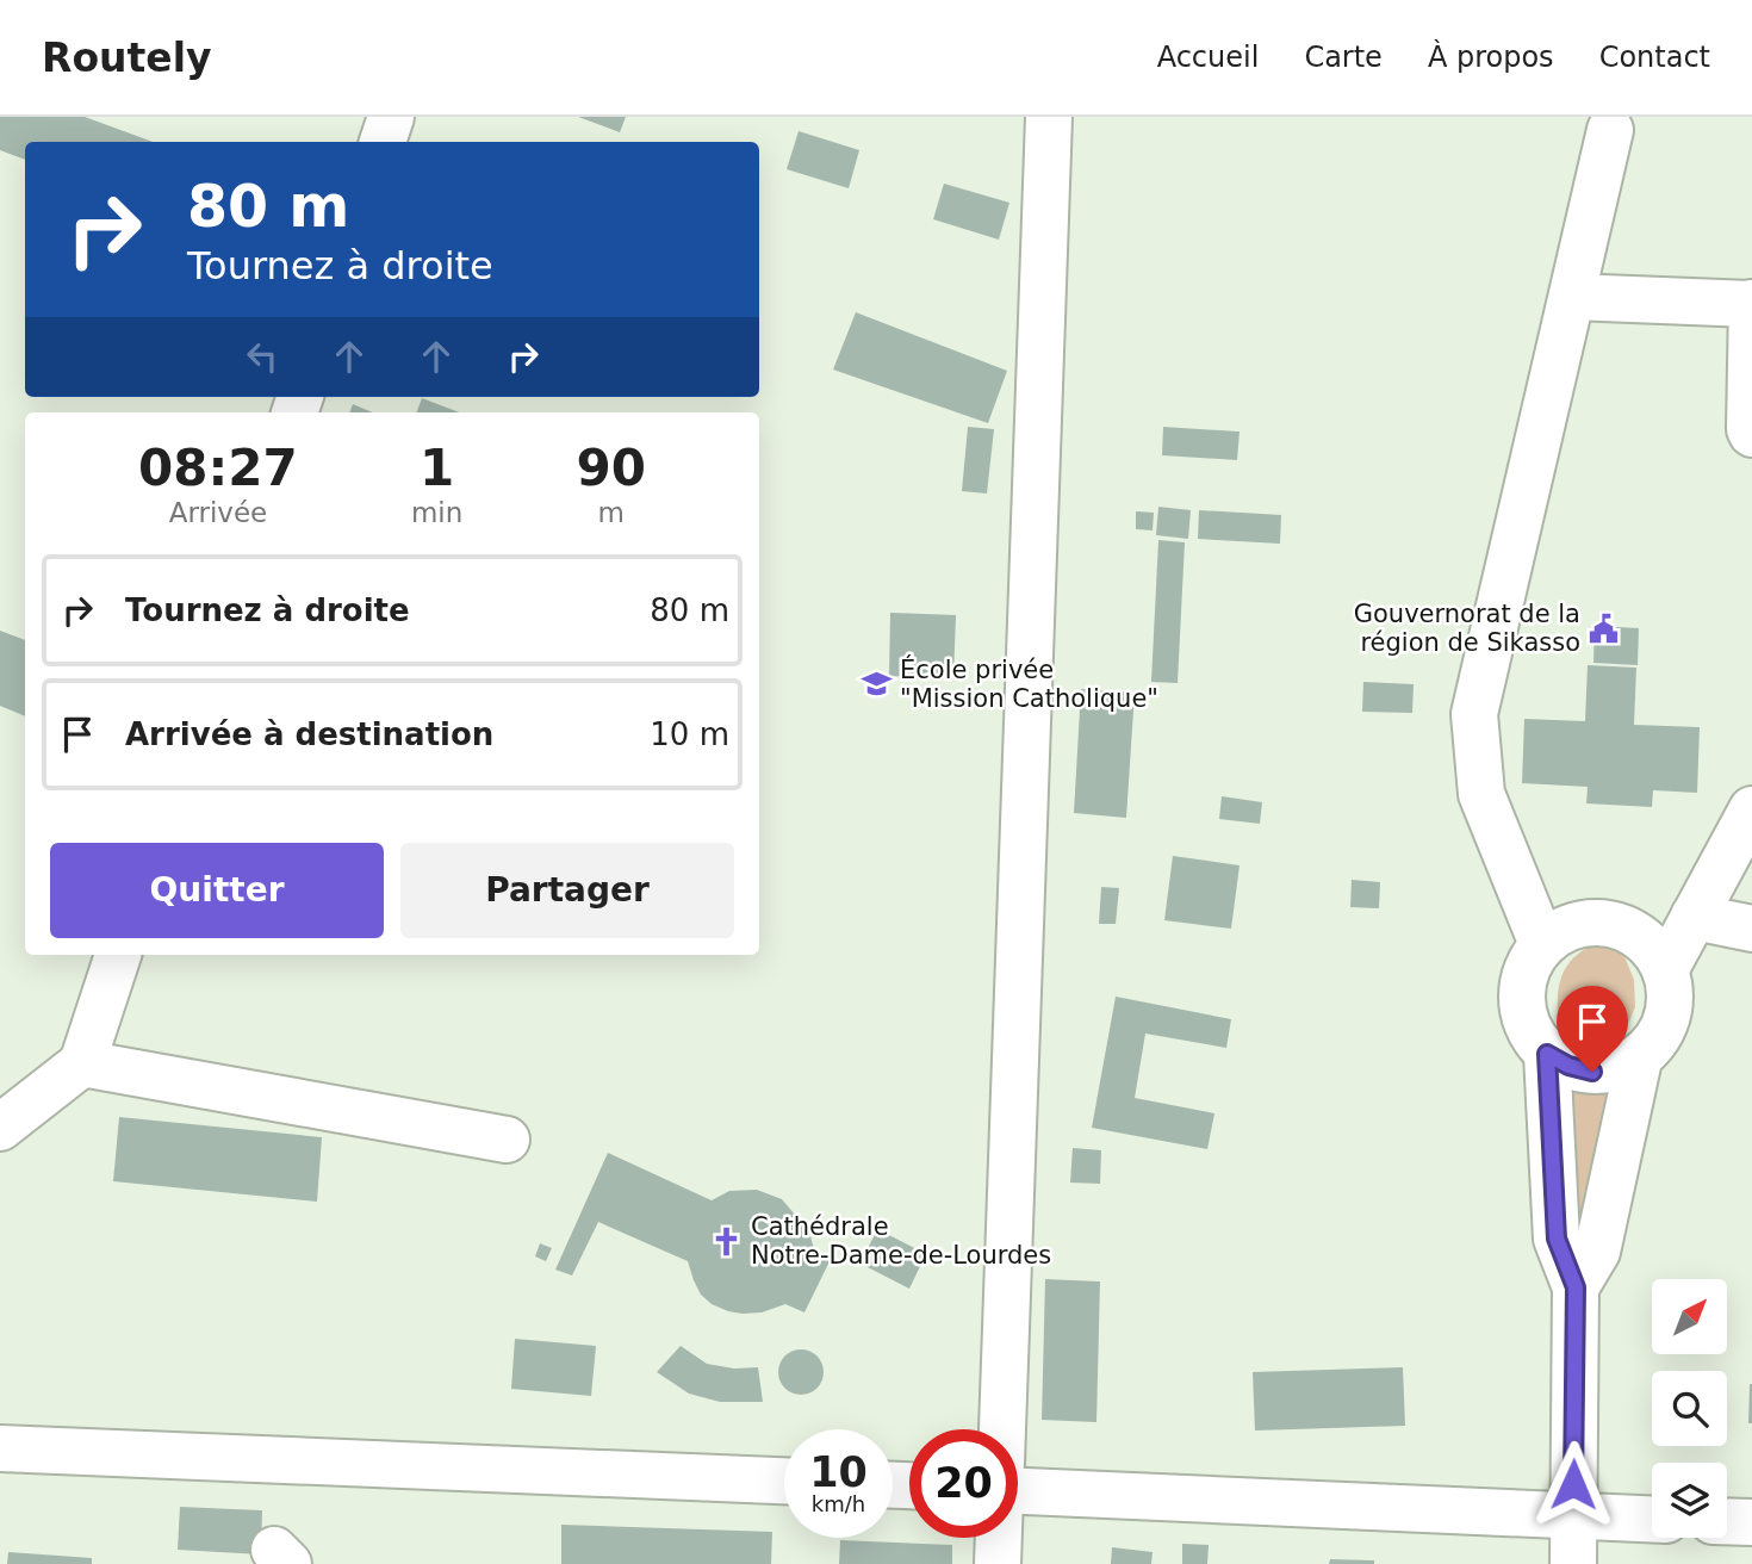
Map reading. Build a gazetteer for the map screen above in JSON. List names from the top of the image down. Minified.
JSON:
{"places":{"public building":["Gouvernorat de la région de Sikasso"],"school or university":["École privée \"Mission Catholique\""],"church":["Cathédrale Notre-Dame-de-Lourdes"]},"north":"top right","page":{"header":"Routely","nav":["Accueil","Carte","À propos","Contact"],"turn":["80 m","Tournez à droite"],"eta":["08:27","Arrivée","1","min","90","m"],"list":[{"name":"Tournez à droite","value":"80 m"},{"name":"Arrivée à destination","value":"10 m"}],"buttons":["Quitter","Partager"],"speed":"10 km/h","limit":"20"}}
